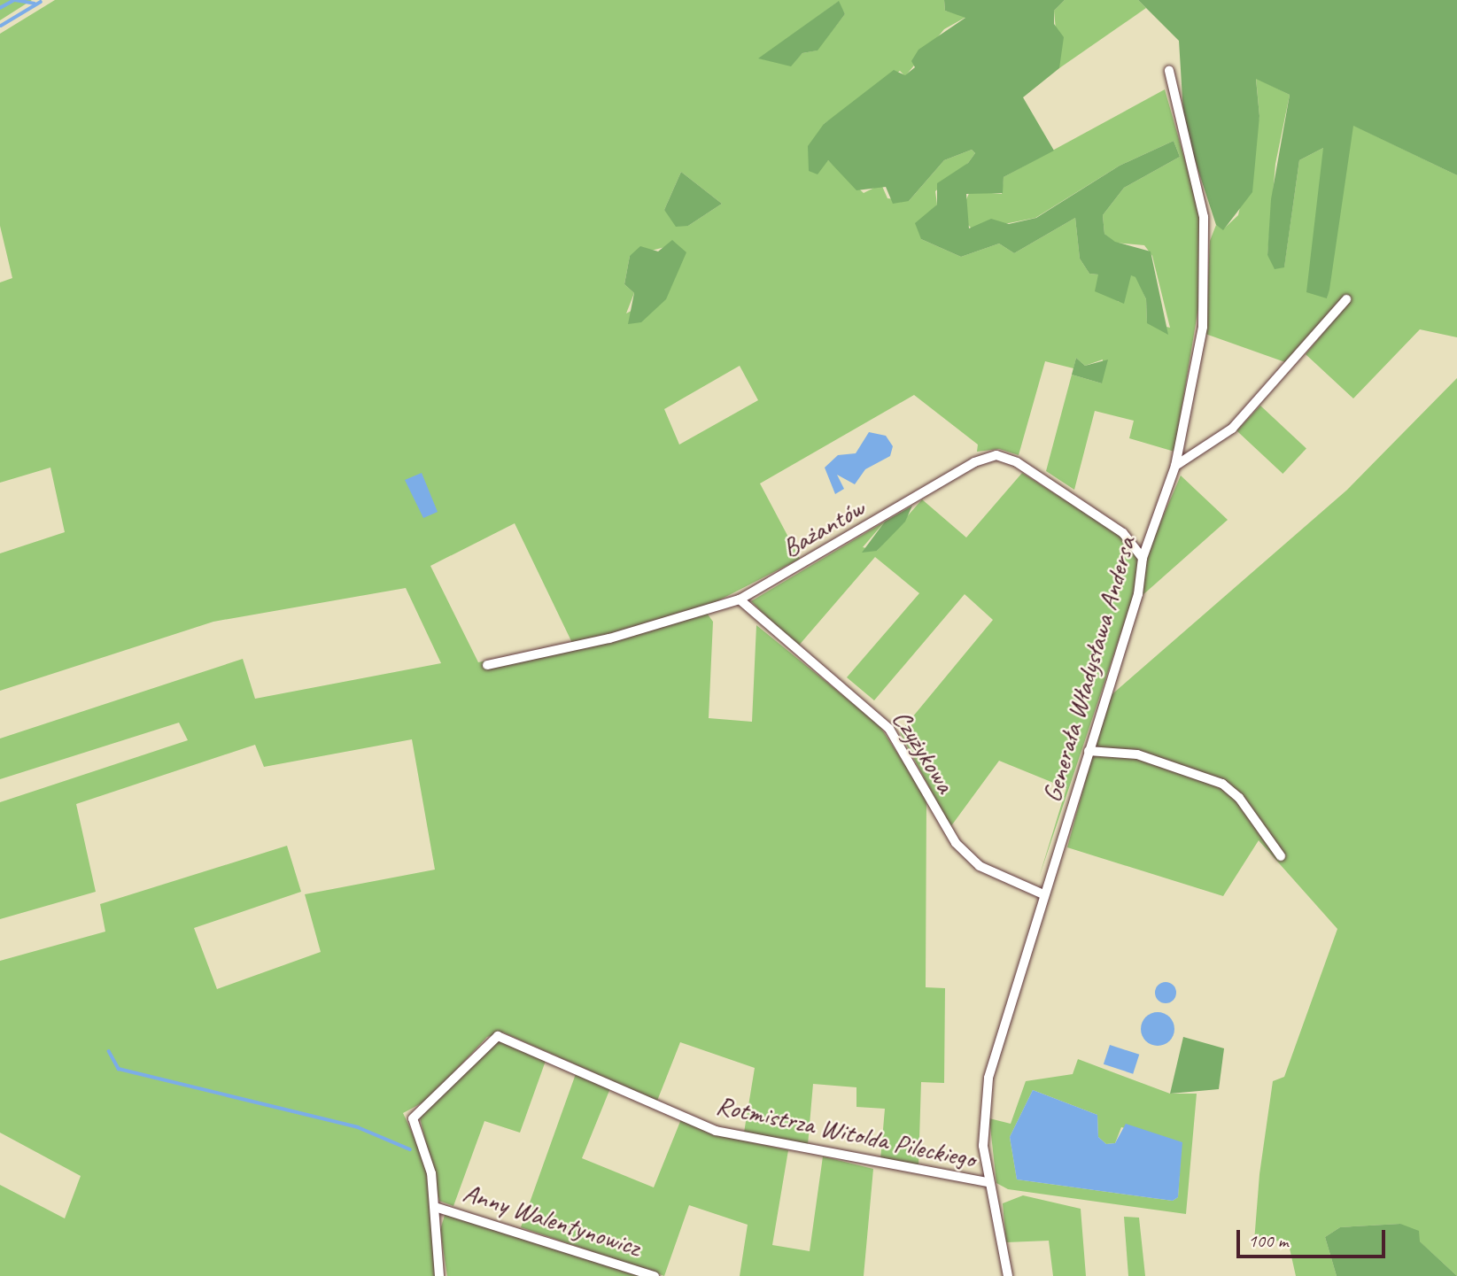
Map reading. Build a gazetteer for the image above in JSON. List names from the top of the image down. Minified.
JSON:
{"streets":{"street":["Bażantów","Generała Władysława Andersa","Czyżykowa","Rotmistrza Witolda Pileckiego","Anny Walentynowicz"]},"crossings":[["Bażantów","Generała Władysława Andersa"],["Bażantów","Czyżykowa"],["Generała Władysława Andersa","Czyżykowa"],["Generała Władysława Andersa","Rotmistrza Witolda Pileckiego"],["Rotmistrza Witolda Pileckiego","Anny Walentynowicz"]],"scale_bar":"100 m"}
